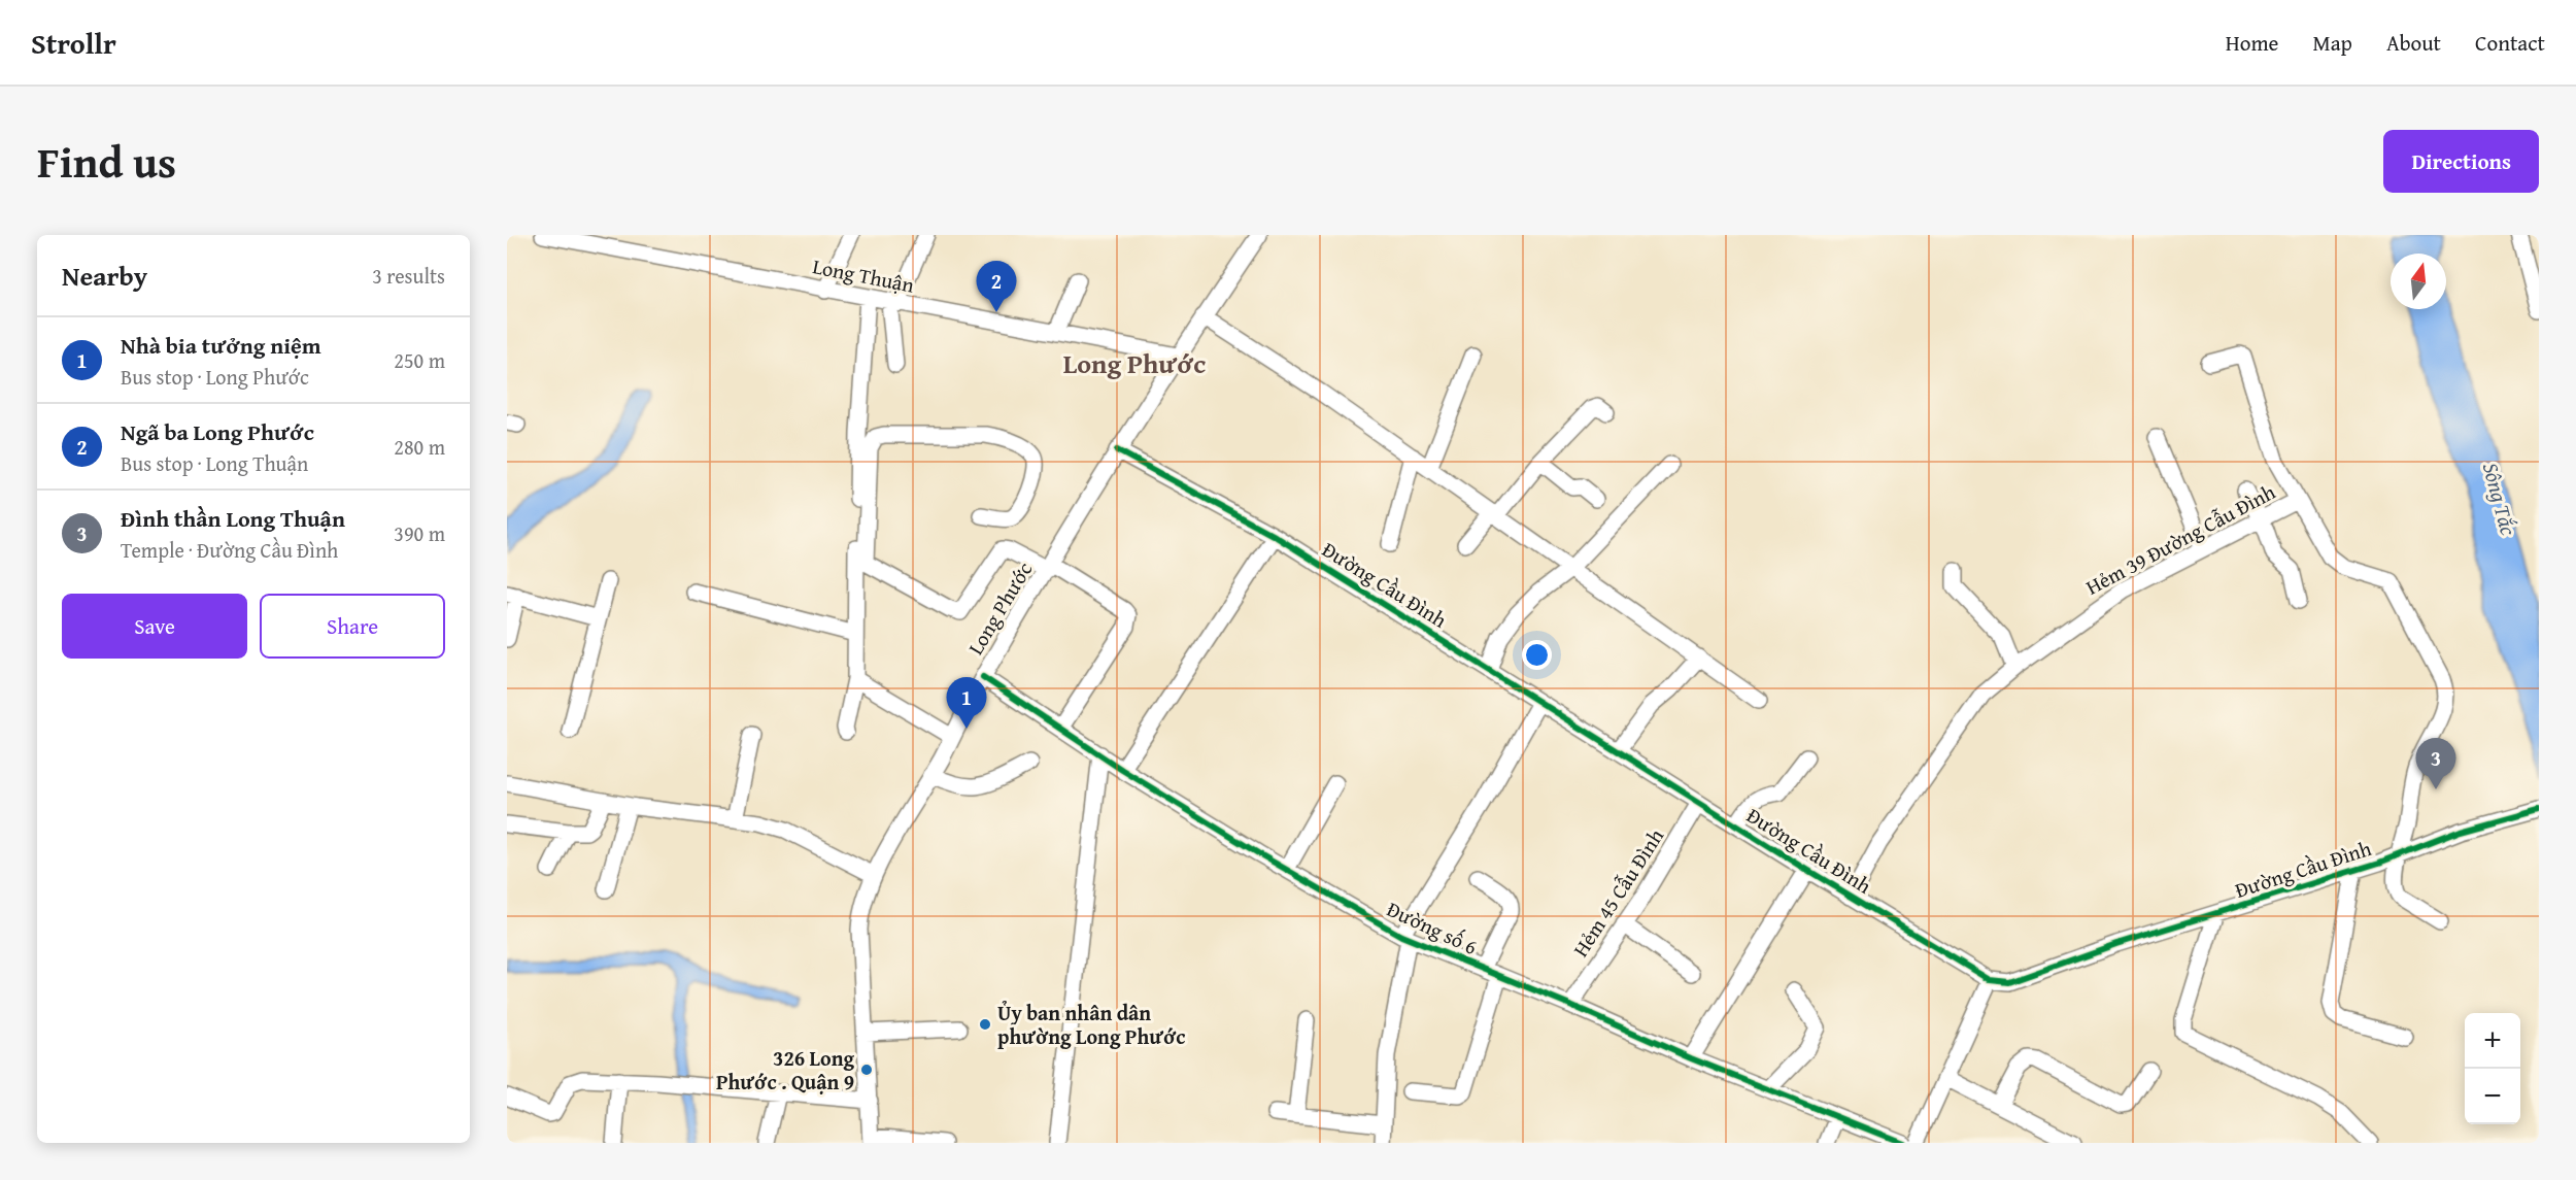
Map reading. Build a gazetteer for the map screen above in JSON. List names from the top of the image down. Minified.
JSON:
{"streets":{"street":["Long Thuận","Hẻm 39 Đường Cẫu Đình","Đường Cầu Đình","Long Phước","Hẻm 45 Cẫu Đình","Đường số 6"]},"crossings":[["Long Thuận","Long Phước"],["Hẻm 39 Đường Cẫu Đình","Đường Cầu Đình"],["Đường Cầu Đình","Long Phước"],["Đường Cầu Đình","Hẻm 45 Cẫu Đình"],["Long Phước","Đường số 6"],["Hẻm 45 Cẫu Đình","Đường số 6"]],"districts":["Long Phước"],"water":["Sông Tắc"],"places":["Ủy ban nhân dân phường Long Phước","326 Long Phước . Quận 9"],"north":"top","page":{"header":"Strollr","nav":["Home","Map","About","Contact"],"title":"Find us","buttons":["Directions",["Save","Share"]],"heading":["Nearby","3 results"],"pins":["2","1","3"],"list":[{"mark":"1","name":"Nhà bia tưởng niệm","note":"Bus stop · Long Phước","value":"250 m"},{"mark":"2","name":"Ngã ba Long Phước","note":"Bus stop · Long Thuận","value":"280 m"},{"mark":"3","name":"Đình thần Long Thuận","note":"Temple · Đường Cầu Đình","value":"390 m"}],"map_buttons":["+","−"]}}
